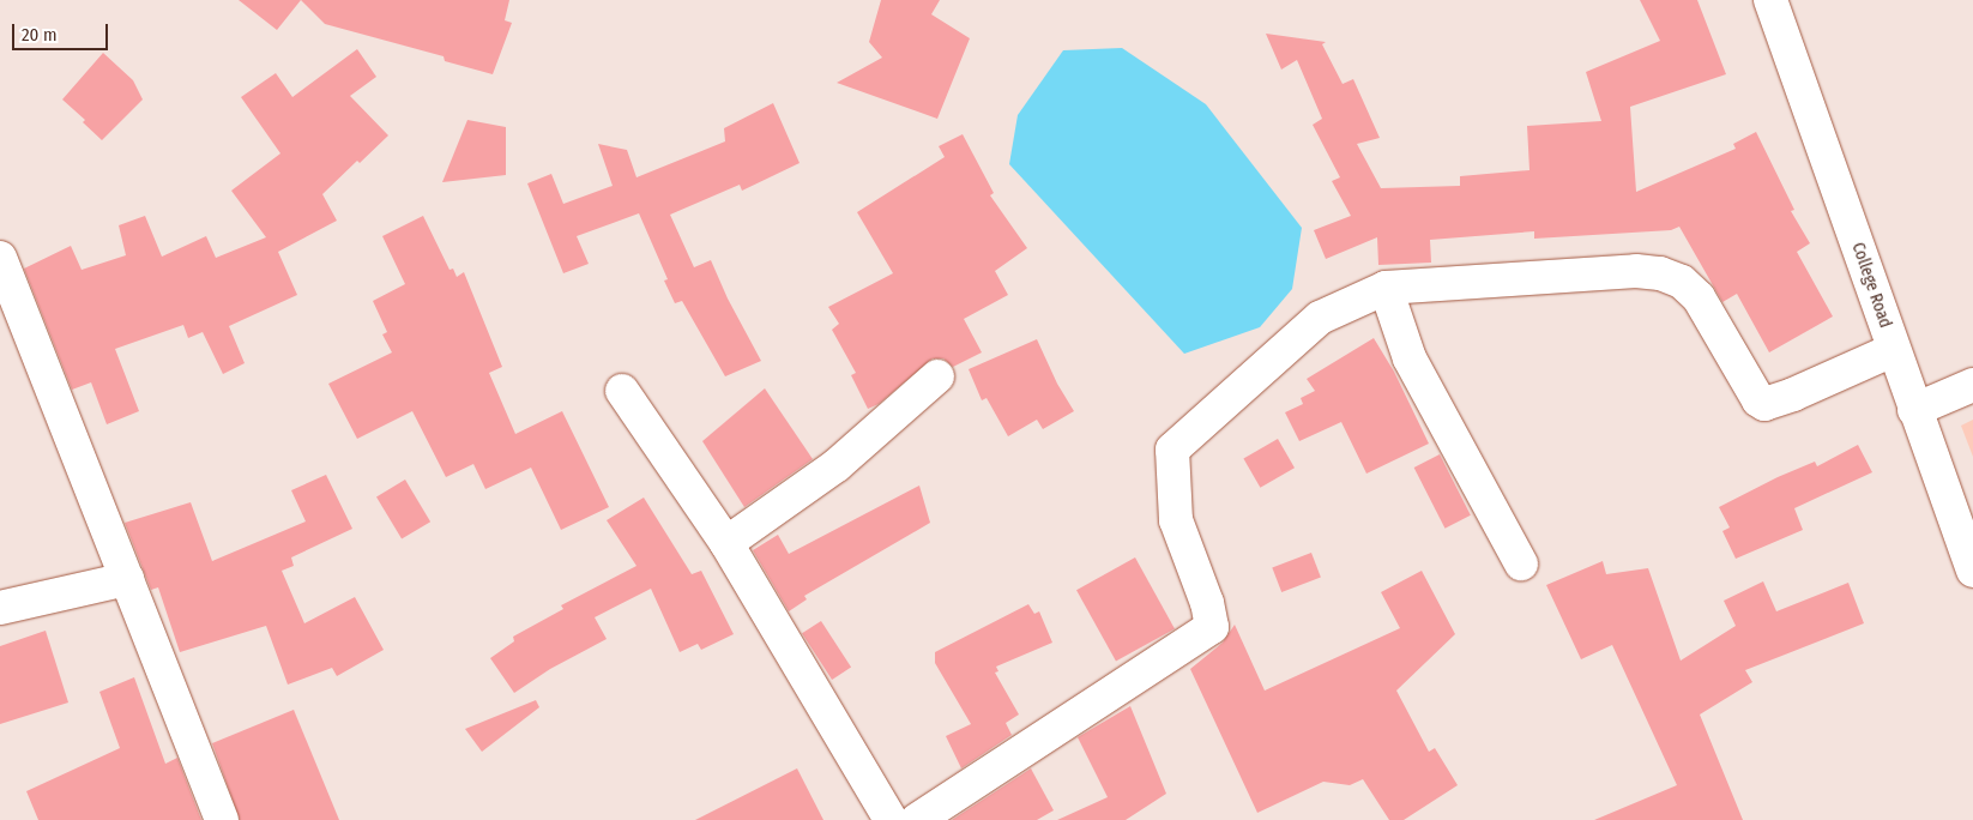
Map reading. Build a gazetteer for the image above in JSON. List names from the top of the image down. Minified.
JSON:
{"streets":{"street":["College Road"]},"scale_bar":"20 m"}
